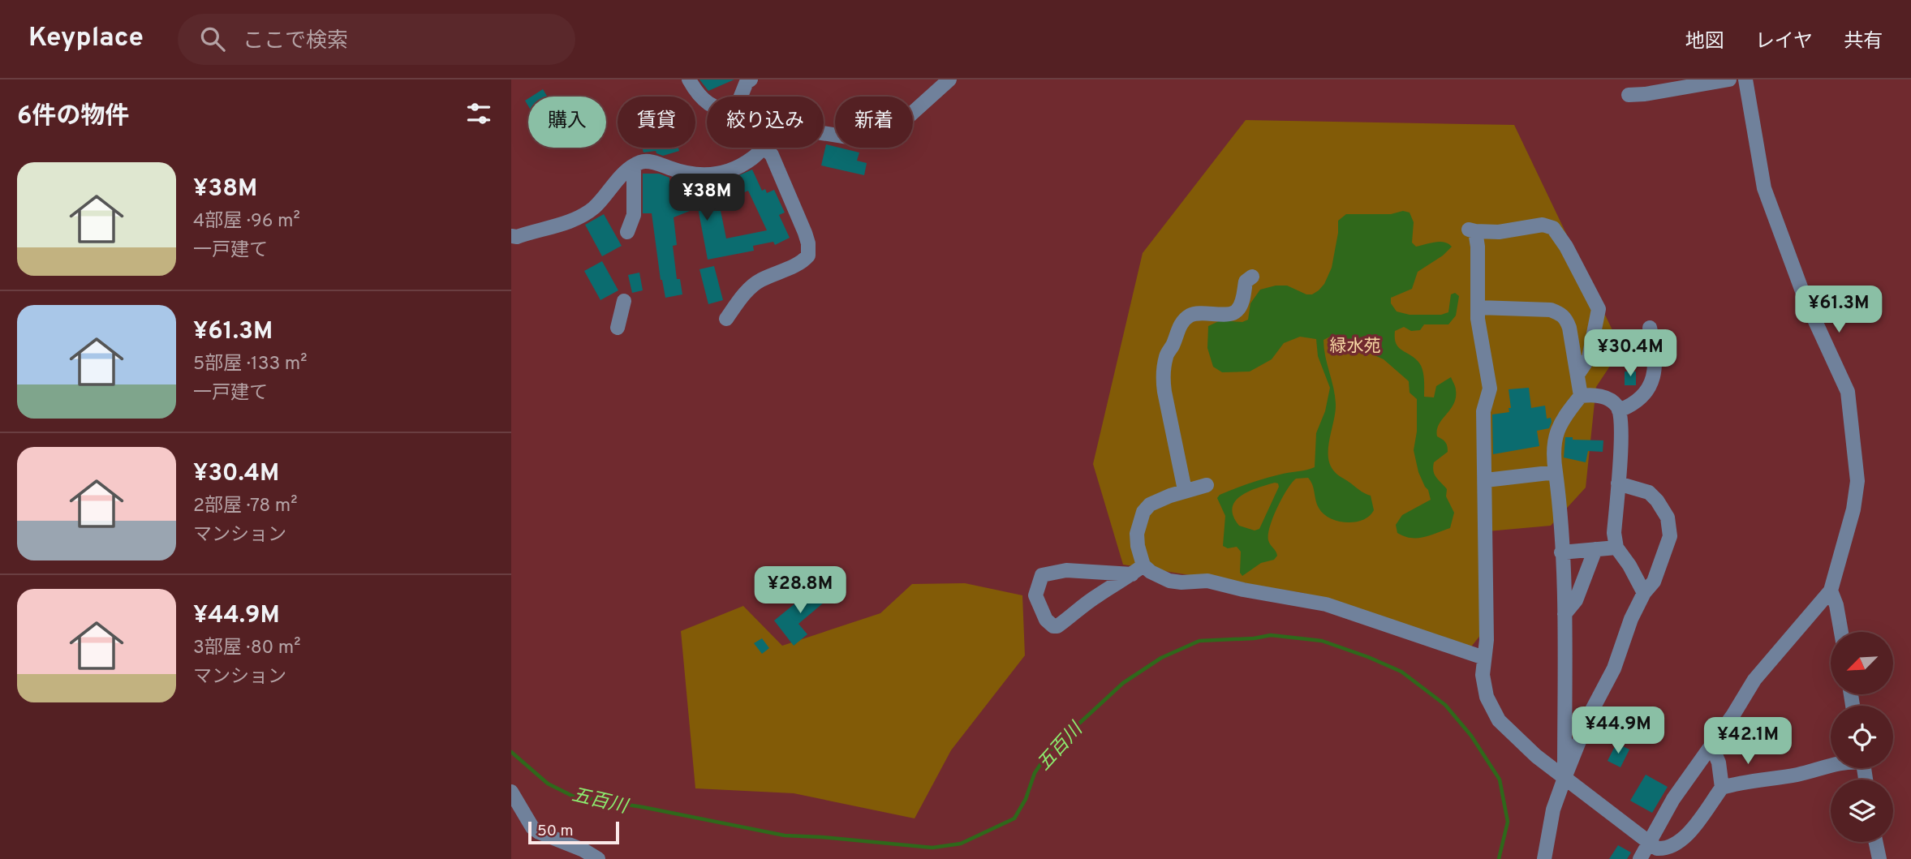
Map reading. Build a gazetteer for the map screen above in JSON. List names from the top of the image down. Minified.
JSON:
{"water":["五百川"],"parks":["緑水苑"],"scale_bar":"50 m","north":"bottom left","page":{"header":"Keyplace","search":"ここで検索","nav":["地図","レイヤ","共有"],"heading":"6件の物件","chip":["購入","賃貸","絞り込み","新着"],"list":[{"name":"¥38M","note":"4部屋 · 96 m² · 一戸建て"},{"name":"¥61.3M","note":"5部屋 · 133 m² · 一戸建て"},{"name":"¥30.4M","note":"2部屋 · 78 m² · マンション"},{"name":"¥44.9M","note":"3部屋 · 80 m² · マンション"}],"price":["¥38M","¥61.3M","¥30.4M","¥28.8M","¥44.9M","¥42.1M"],"scale":"50 m"}}
